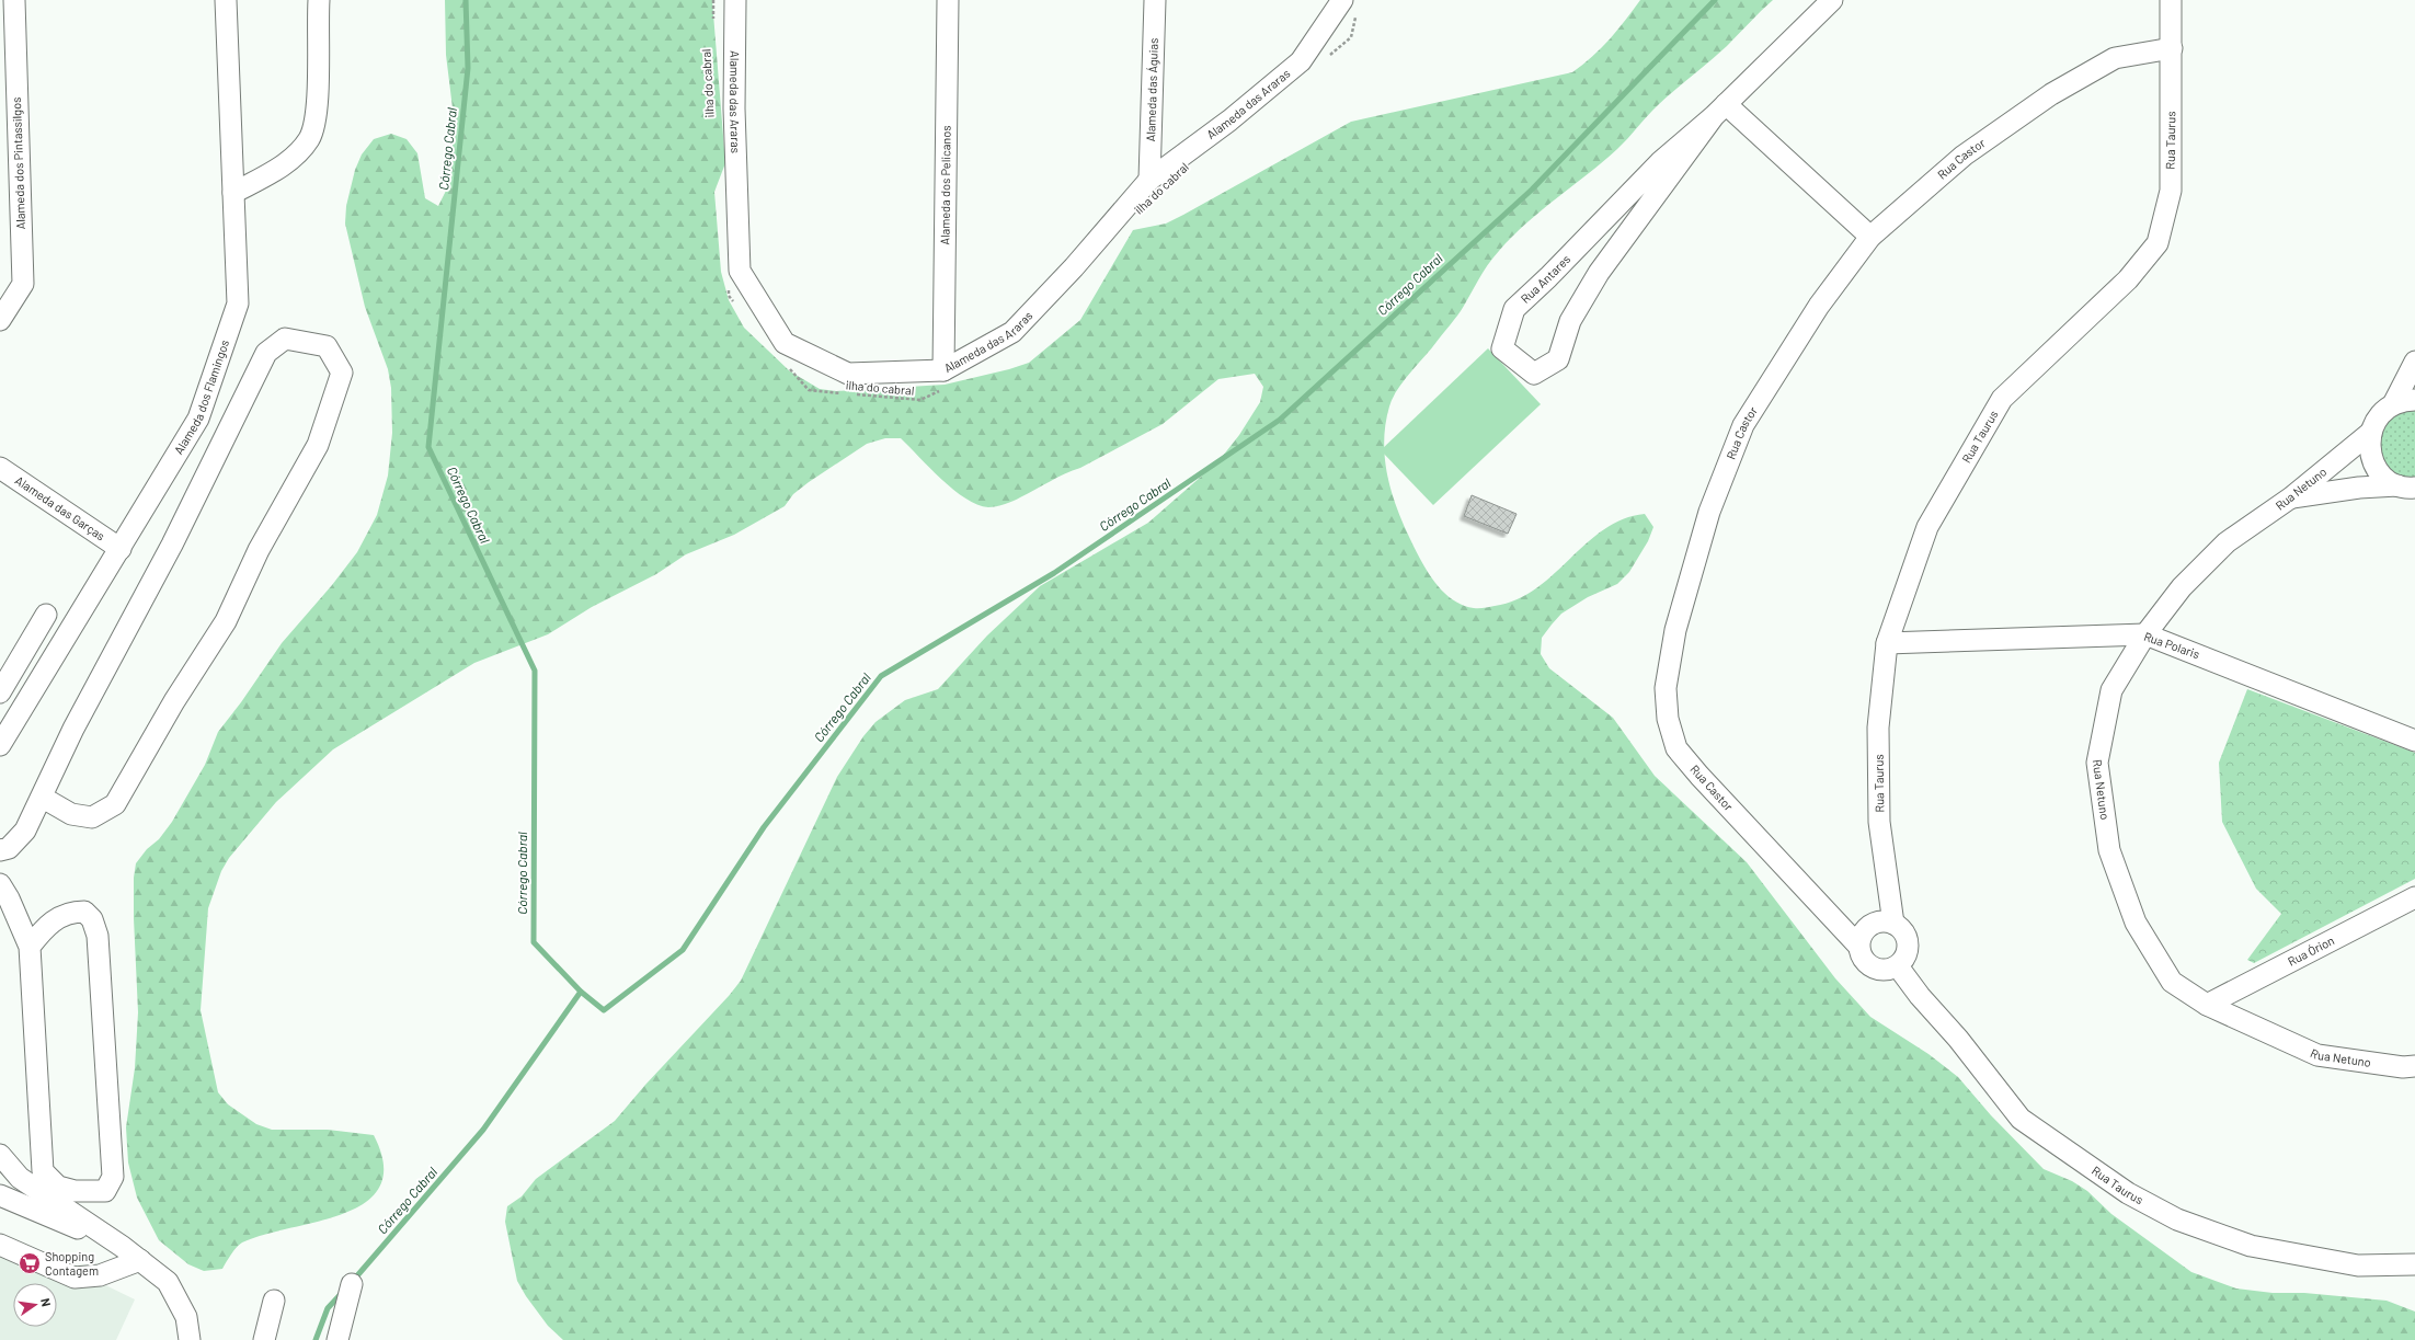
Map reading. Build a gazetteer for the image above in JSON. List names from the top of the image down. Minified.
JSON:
{"streets":{"street":["Alameda das Águias","Alameda das Araras","Rua Taurus","Rua Castor","Alameda dos Pintassilgos","Alameda dos Pelicanos","Rua Antares","Alameda dos Flamingos","Rua Netuno","Alameda das Garças","Rua Polaris","Rua Órion"],"path":["ilha do cabral"]},"crossings":[["ilha do cabral","Alameda das Araras"],["ilha do cabral","Alameda dos Pelicanos"],["Alameda das Águias","Alameda das Araras"],["Alameda das Araras","Alameda dos Pelicanos"],["Rua Taurus","Rua Castor"],["Rua Taurus","Rua Polaris"],["Alameda dos Flamingos","Alameda das Garças"],["Rua Netuno","Rua Polaris"],["Rua Netuno","Rua Órion"]],"water":["Córrego Cabral"],"places":{"supermarket":["Shopping Contagem"]},"north":"right"}
